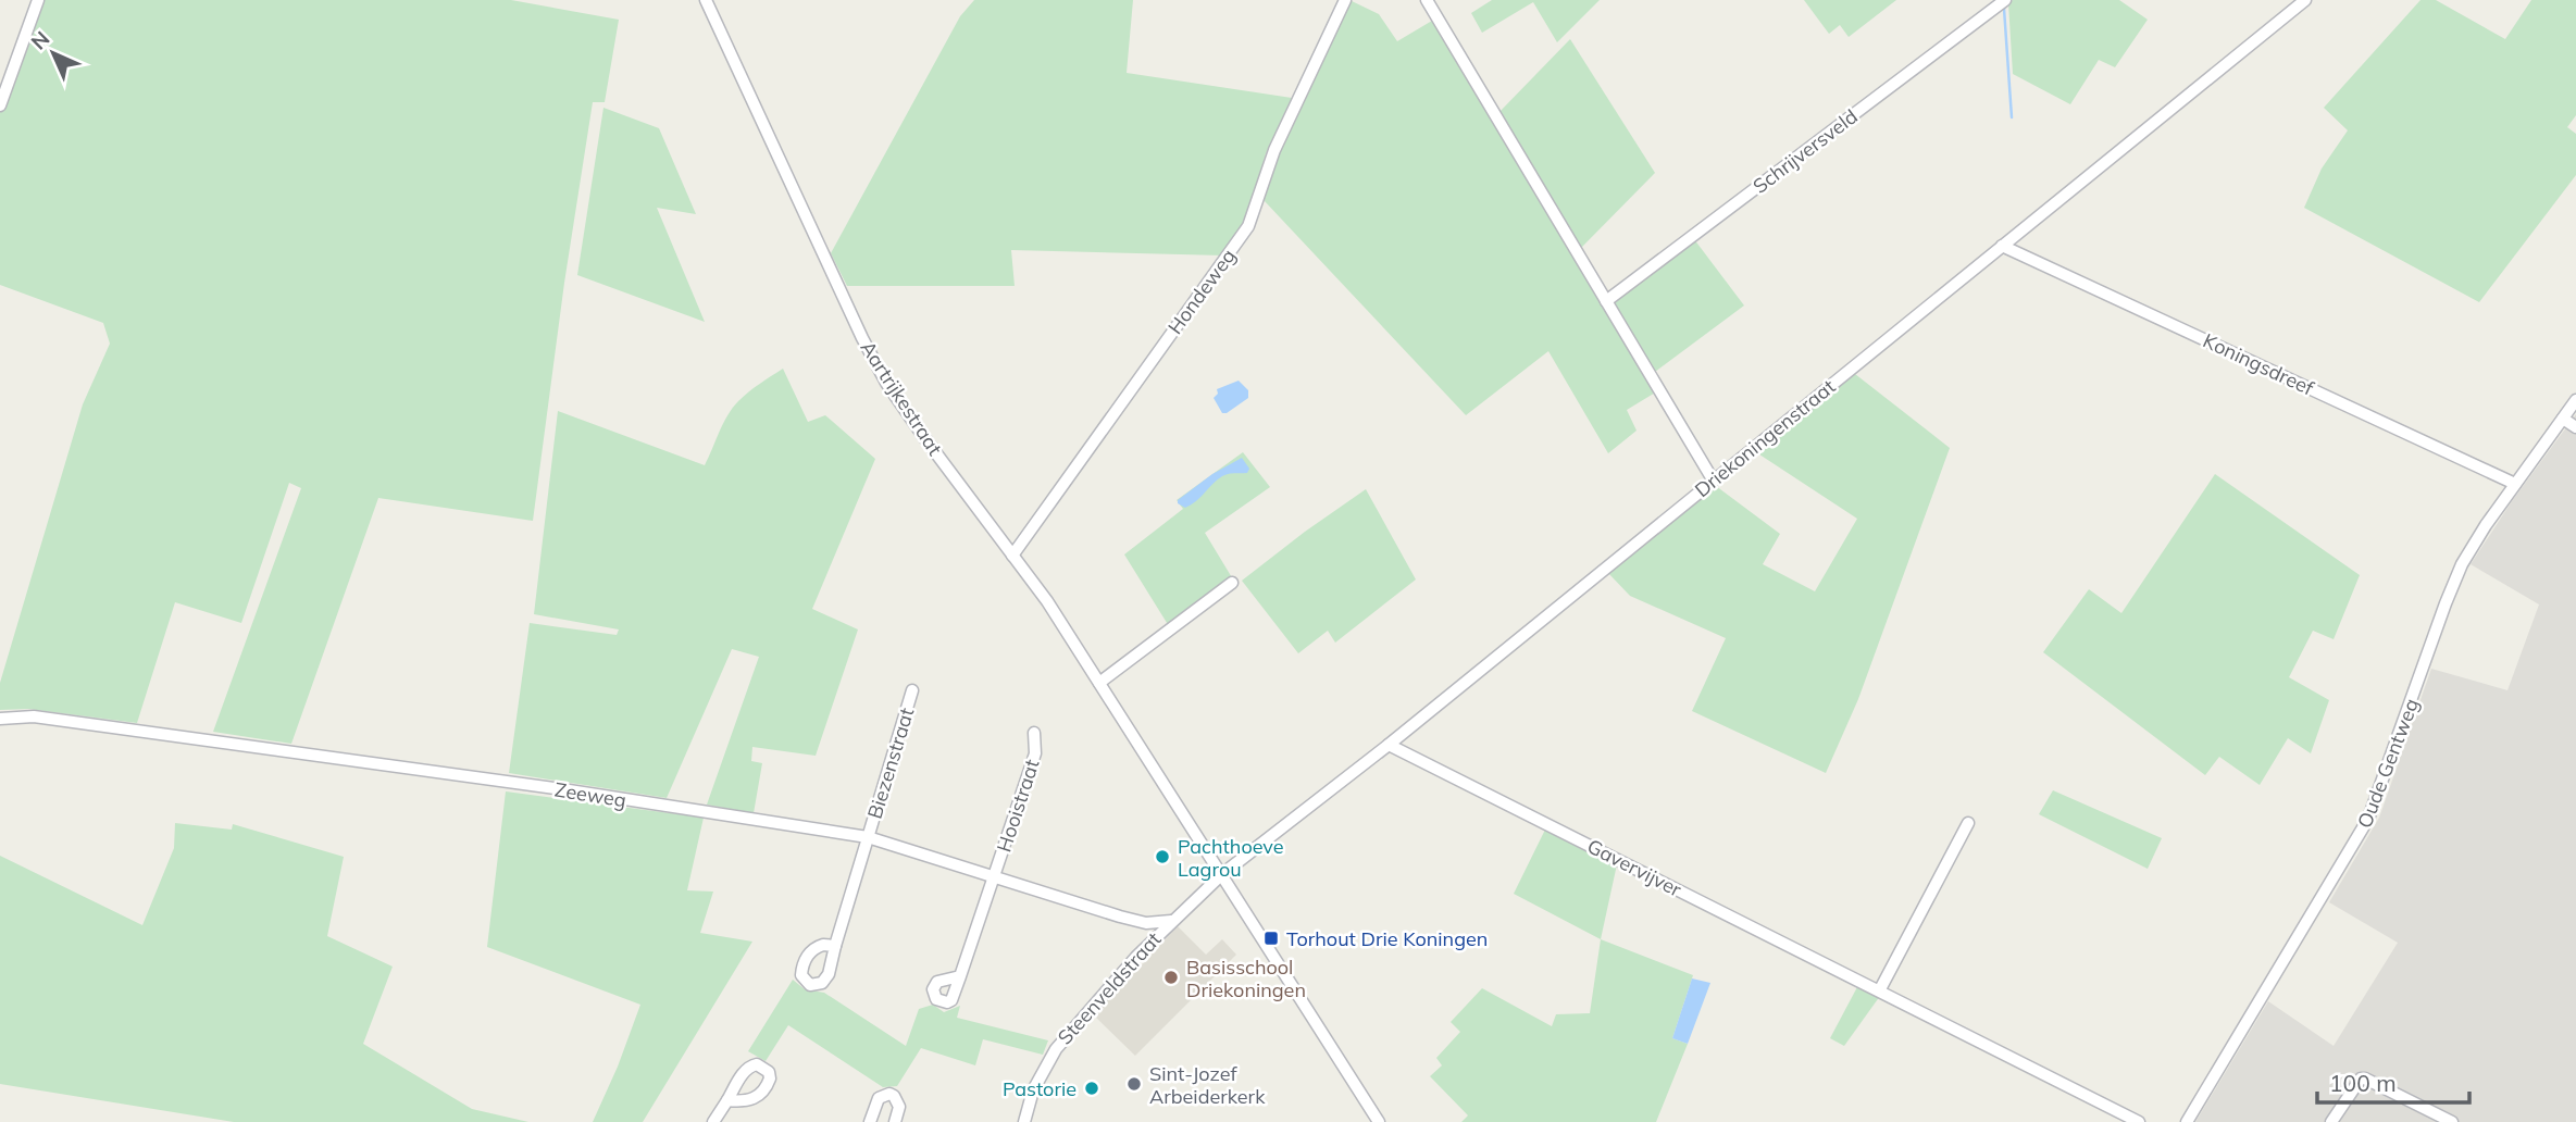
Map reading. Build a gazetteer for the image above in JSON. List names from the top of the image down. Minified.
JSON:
{"streets":{"street":["Schrijversveld","Hondeweg","Koningsdreef","Aartrijkestraat","Driekoningenstraat","Biezenstraat","Oude Gentweg","Zeeweg","Hooistraat","Gavervijver","Steenveldstraat"]},"crossings":[["Hondeweg","Aartrijkestraat"],["Koningsdreef","Driekoningenstraat"],["Koningsdreef","Oude Gentweg"],["Aartrijkestraat","Driekoningenstraat"],["Aartrijkestraat","Steenveldstraat"],["Driekoningenstraat","Gavervijver"],["Driekoningenstraat","Steenveldstraat"],["Biezenstraat","Zeeweg"],["Zeeweg","Hooistraat"],["Zeeweg","Steenveldstraat"]],"places":{"other":["Pachthoeve Lagrou","Basisschool Driekoningen","Sint-Jozef Arbeiderkerk","Pastorie"],"transit":["Torhout Drie Koningen"]},"scale_bar":"100 m","north":"top left"}
